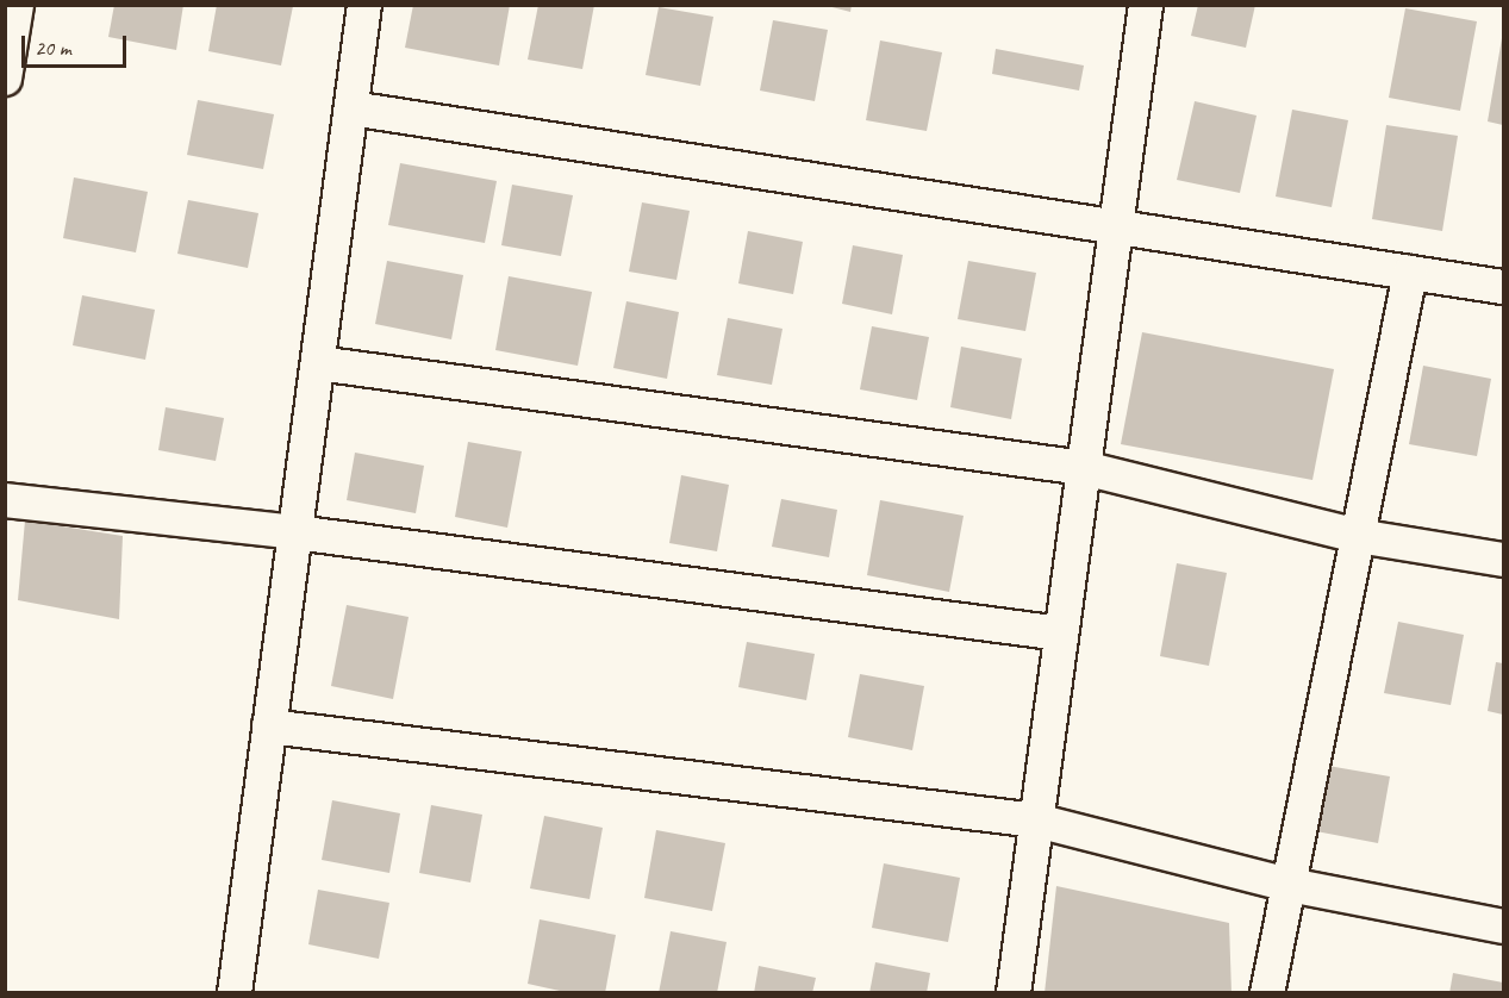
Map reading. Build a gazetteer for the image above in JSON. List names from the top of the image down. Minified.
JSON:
{"scale_bar":"20 m"}
